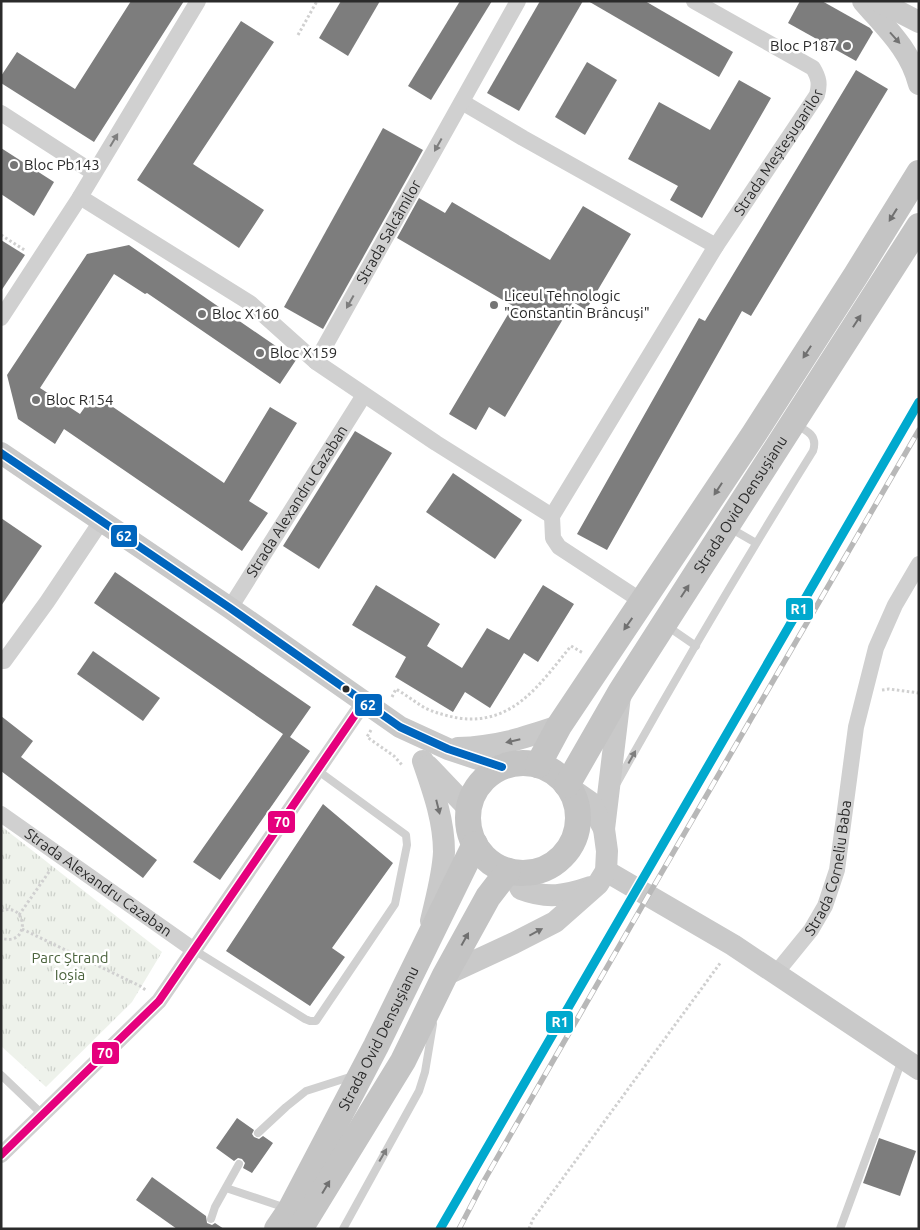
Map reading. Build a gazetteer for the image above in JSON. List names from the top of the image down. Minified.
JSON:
{"streets":{"main road":["Strada Ovid Densușianu"],"street":["Strada Meșteșugarilor","Strada Salcâmilor","Strada Alexandru Cazaban","Strada Corneliu Baba"]},"one_way":["Strada Salcâmilor"],"parks":["Parc Ștrand Ioșia"],"places":["Bloc P187","Bloc Pb143","Liceul Tehnologic \"Constantin Brâncuși\"","Bloc X160","Bloc X159","Bloc R154"],"lines":["transit line R1","transit line 62","transit line 70"]}
